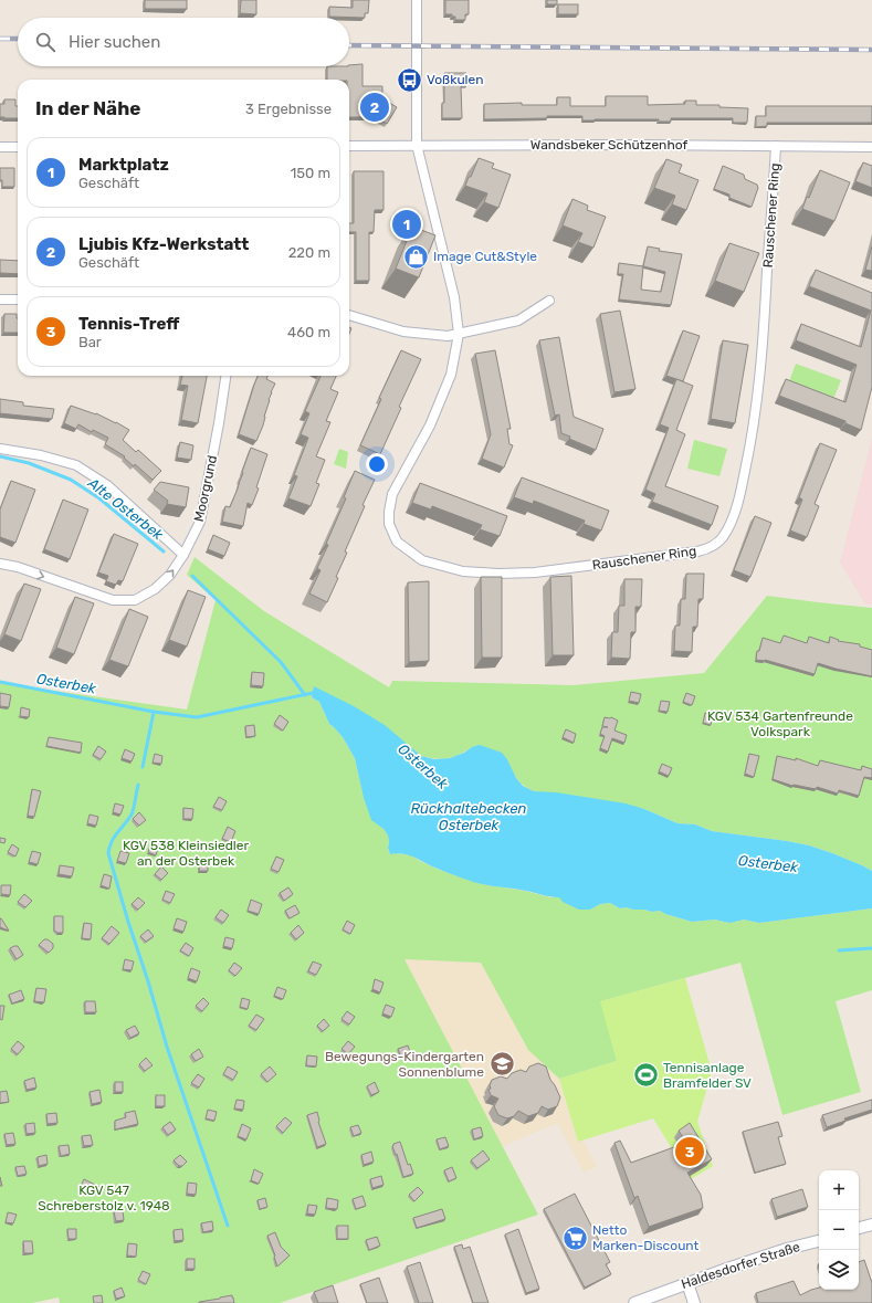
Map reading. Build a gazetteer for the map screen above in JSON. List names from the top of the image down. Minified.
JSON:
{"streets":{"street":["Wandsbeker Schützenhof","Rauschener Ring","Moorgrund","Haldesdorfer Straße"]},"crossings":[["Wandsbeker Schützenhof","Rauschener Ring"]],"one_way":["Moorgrund"],"water":["Alte Osterbek","Osterbek","Rückhaltebecken Osterbek"],"parks":["KGV 534 Gartenfreunde Volkspark","KGV 538 Kleinsiedler an der Osterbek","KGV 547 Schreberstolz v. 1948"],"places":{"bus stop":["Voßkulen"],"shop":["Image Cut&Style"],"school or university":["Bewegungs-Kindergarten Sonnenblume"],"sports":["Tennisanlage Bramfelder SV"],"supermarket":["Netto Marken-Discount"]},"page":{"search":"Hier suchen","heading":["In der Nähe","3 Ergebnisse"],"pins":["2","1","3"],"list":[{"mark":"1","name":"Marktplatz","note":"Geschäft","value":"150 m"},{"mark":"2","name":"Ljubis Kfz-Werkstatt","note":"Geschäft","value":"220 m"},{"mark":"3","name":"Tennis-Treff","note":"Bar","value":"460 m"}],"map_buttons":["+","−"]}}
